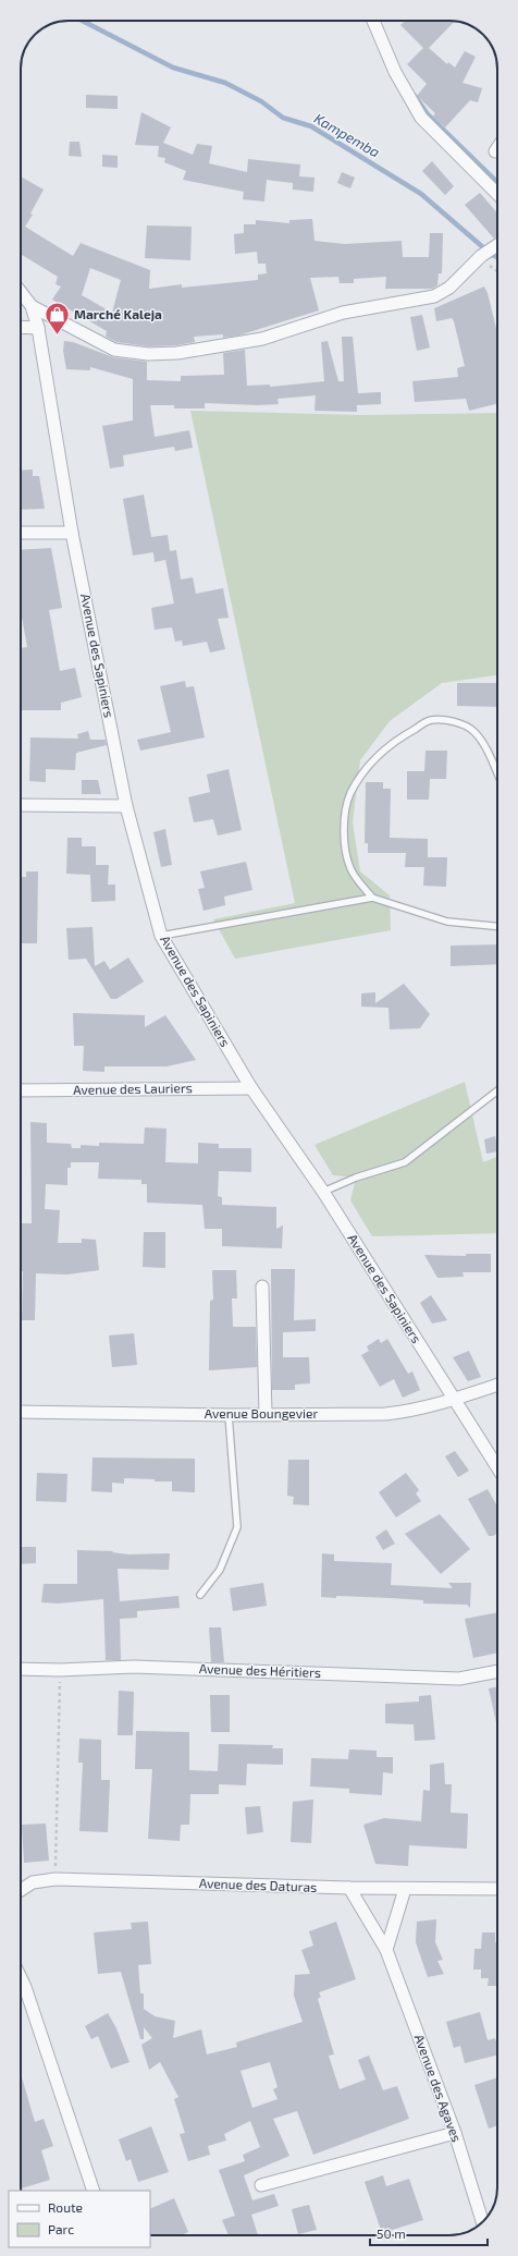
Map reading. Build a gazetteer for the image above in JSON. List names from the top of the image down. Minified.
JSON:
{"streets":{"street":["Avenue des Sapiniers","Avenue des Lauriers","Avenue Boungevier","Avenue des Héritiers","Avenue des Daturas","Avenue des Agaves"]},"crossings":[["Avenue des Sapiniers","Avenue des Lauriers"],["Avenue des Sapiniers","Avenue Boungevier"],["Avenue des Daturas","Avenue des Agaves"]],"water":["Kampemba"],"places":{"shop":["Marché Kaleja"]},"legend":["Route","Parc"],"scale_bar":"50 m"}
